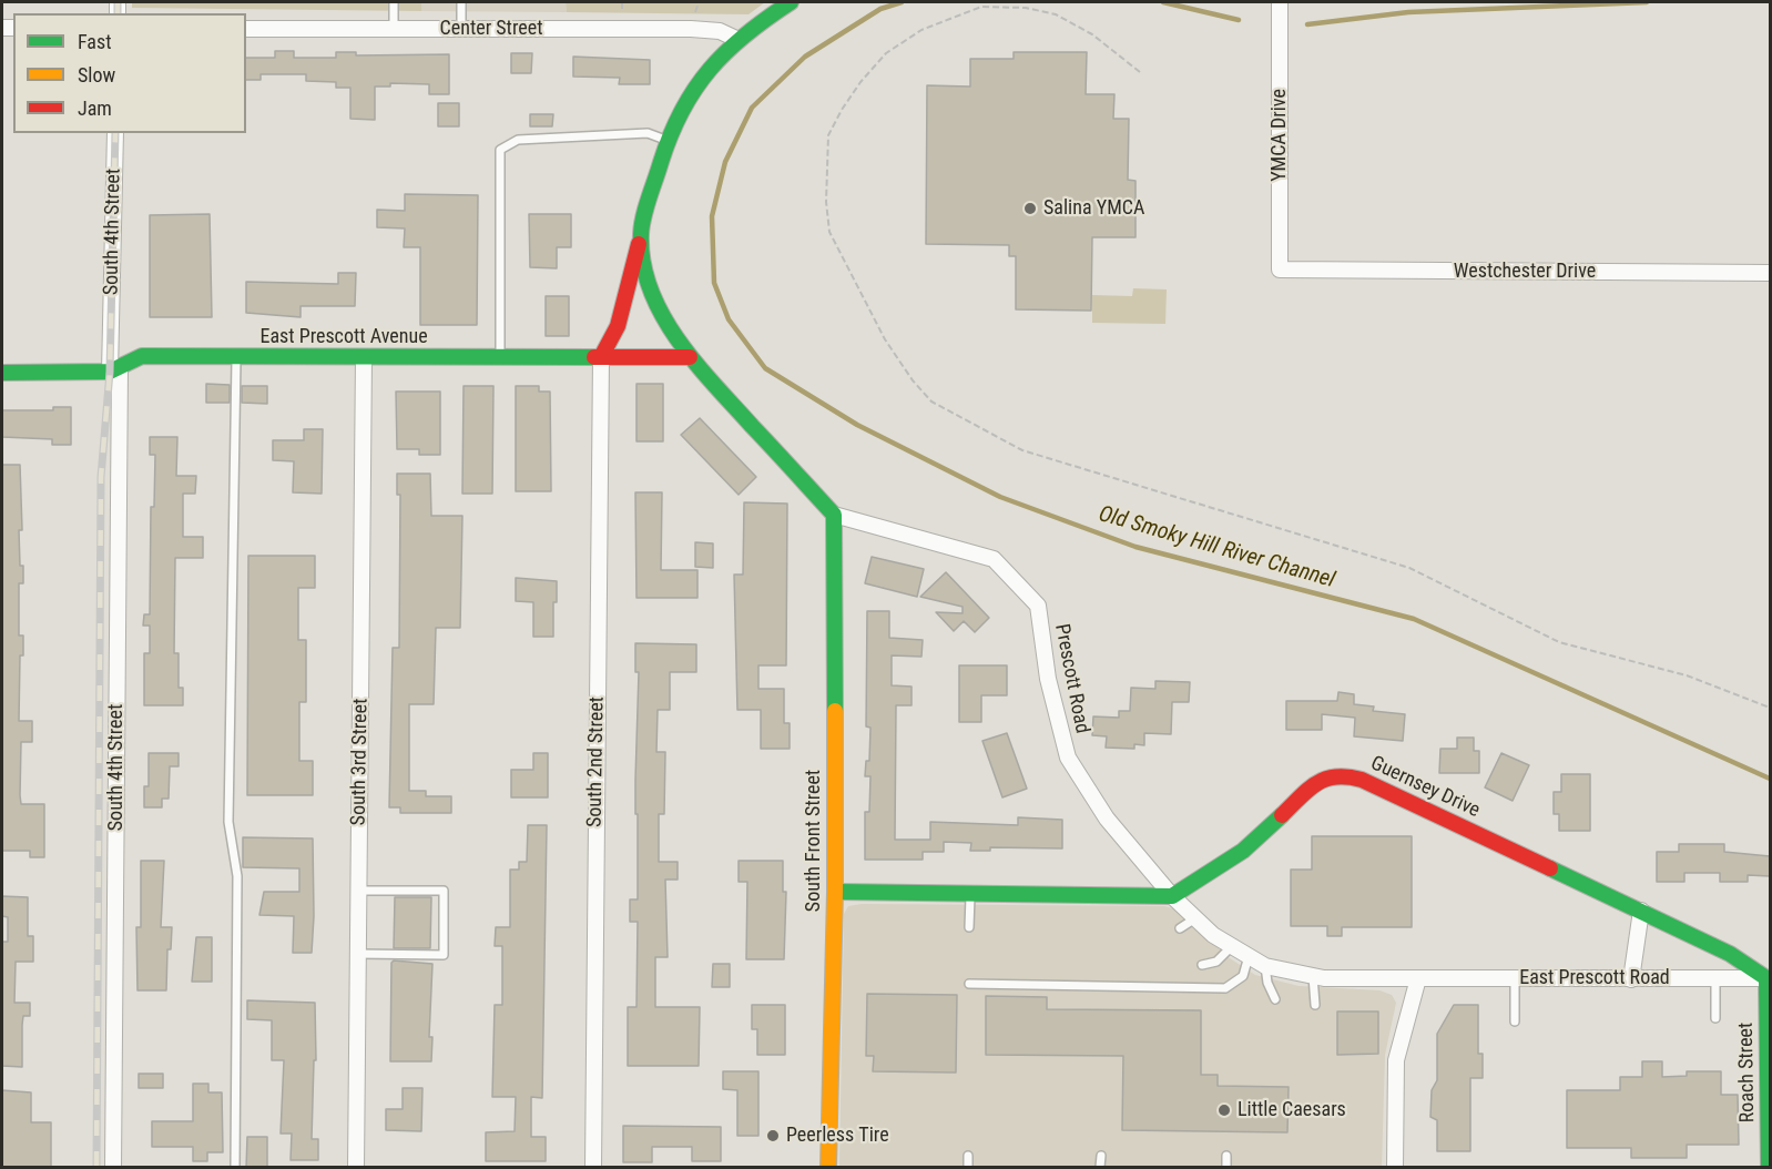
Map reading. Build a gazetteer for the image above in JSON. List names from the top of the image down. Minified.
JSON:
{"streets":{"street":["Center Street","YMCA Drive","South 4th Street","Westchester Drive","East Prescott Avenue","Prescott Road","South 3rd Street","South 2nd Street","Guernsey Drive","South Front Street","East Prescott Road","Roach Street"]},"crossings":[["YMCA Drive","Westchester Drive"],["South 4th Street","East Prescott Avenue"],["East Prescott Avenue","South 3rd Street"],["East Prescott Avenue","South 2nd Street"],["Prescott Road","Guernsey Drive"],["Prescott Road","South Front Street"],["Prescott Road","East Prescott Road"],["Guernsey Drive","East Prescott Road"],["Guernsey Drive","Roach Street"],["East Prescott Road","Roach Street"]],"water":["Old Smoky Hill River Channel"],"places":["Salina YMCA","Little Caesars","Peerless Tire"],"legend":["Fast","Slow","Jam"]}
